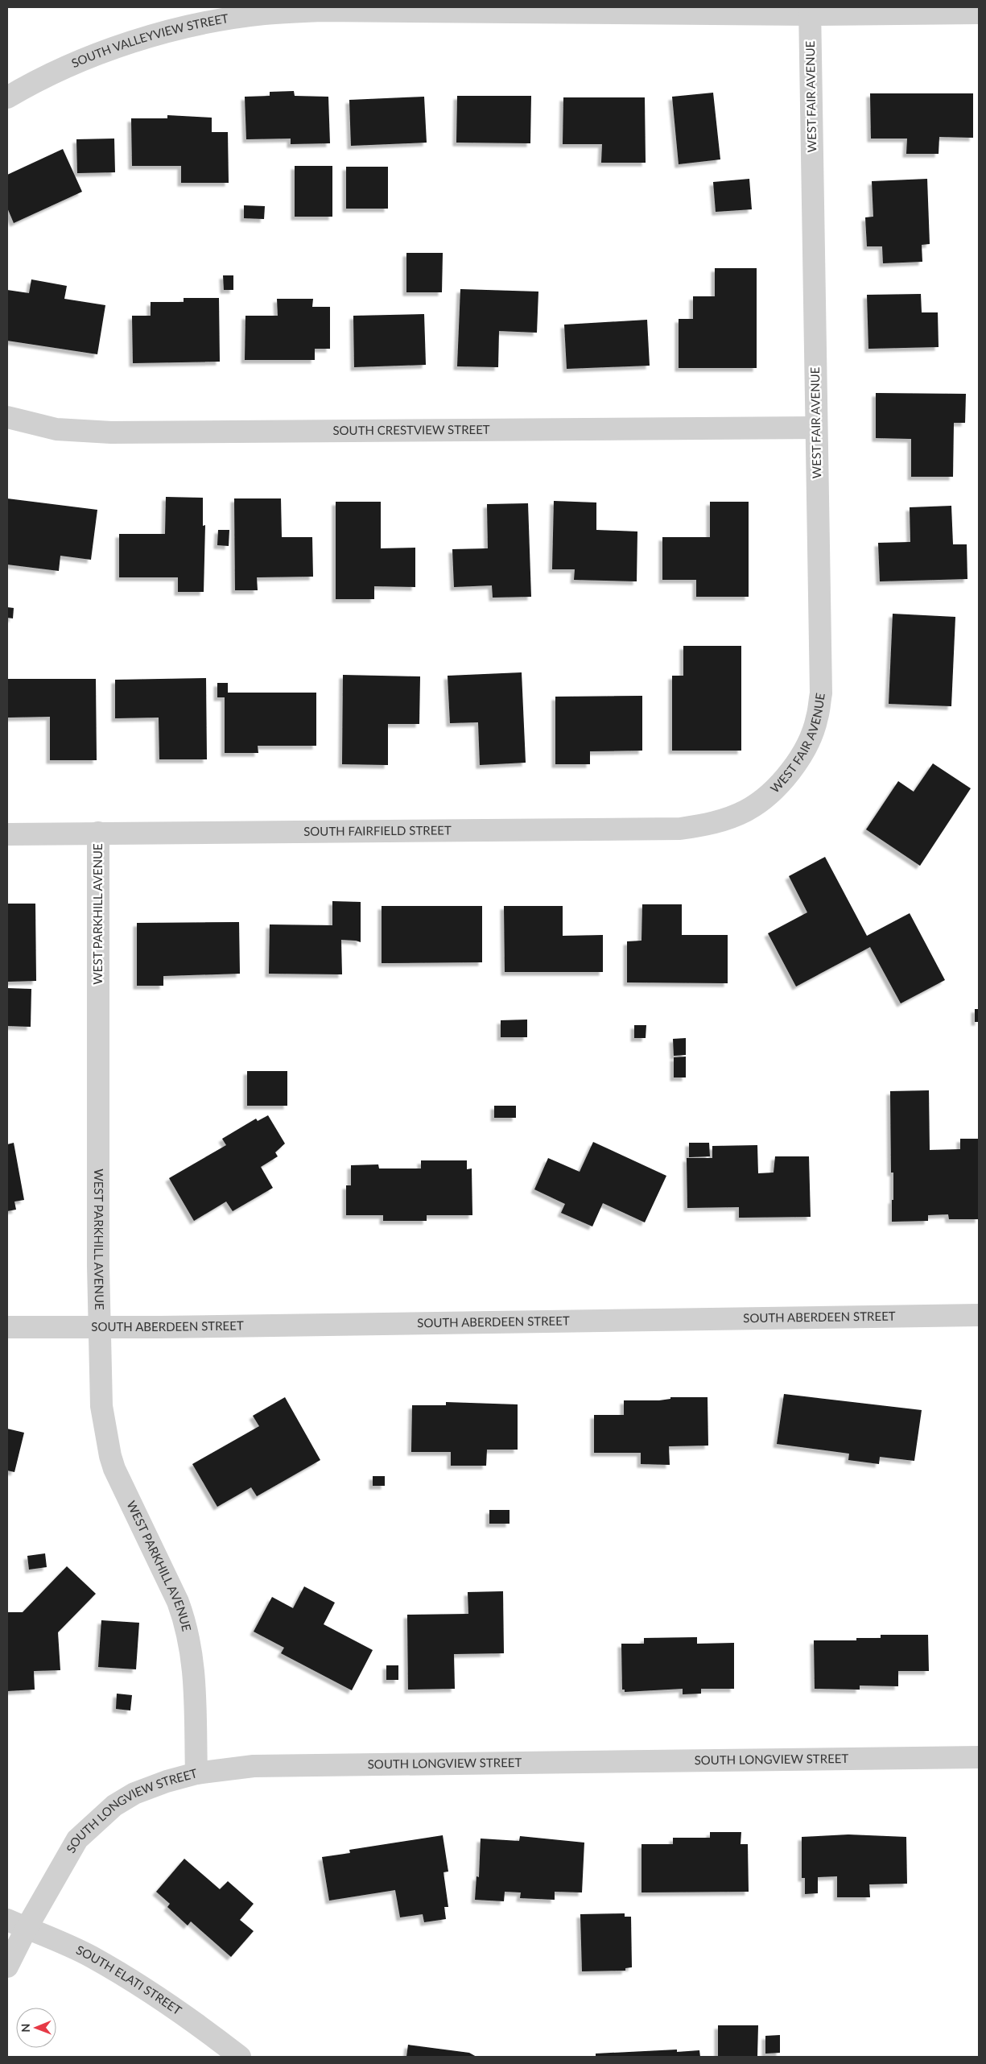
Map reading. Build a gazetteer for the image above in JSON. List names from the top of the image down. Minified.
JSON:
{"streets":{"street":["SOUTH VALLEYVIEW STREET","WEST FAIR AVENUE","SOUTH CRESTVIEW STREET","SOUTH FAIRFIELD STREET","WEST PARKHILL AVENUE","SOUTH ABERDEEN STREET","SOUTH LONGVIEW STREET","SOUTH ELATI STREET"]},"crossings":[["SOUTH VALLEYVIEW STREET","WEST FAIR AVENUE"],["WEST FAIR AVENUE","SOUTH CRESTVIEW STREET"],["WEST FAIR AVENUE","SOUTH FAIRFIELD STREET"],["SOUTH FAIRFIELD STREET","WEST PARKHILL AVENUE"],["WEST PARKHILL AVENUE","SOUTH ABERDEEN STREET"],["WEST PARKHILL AVENUE","SOUTH LONGVIEW STREET"],["SOUTH LONGVIEW STREET","SOUTH ELATI STREET"]],"north":"left"}
